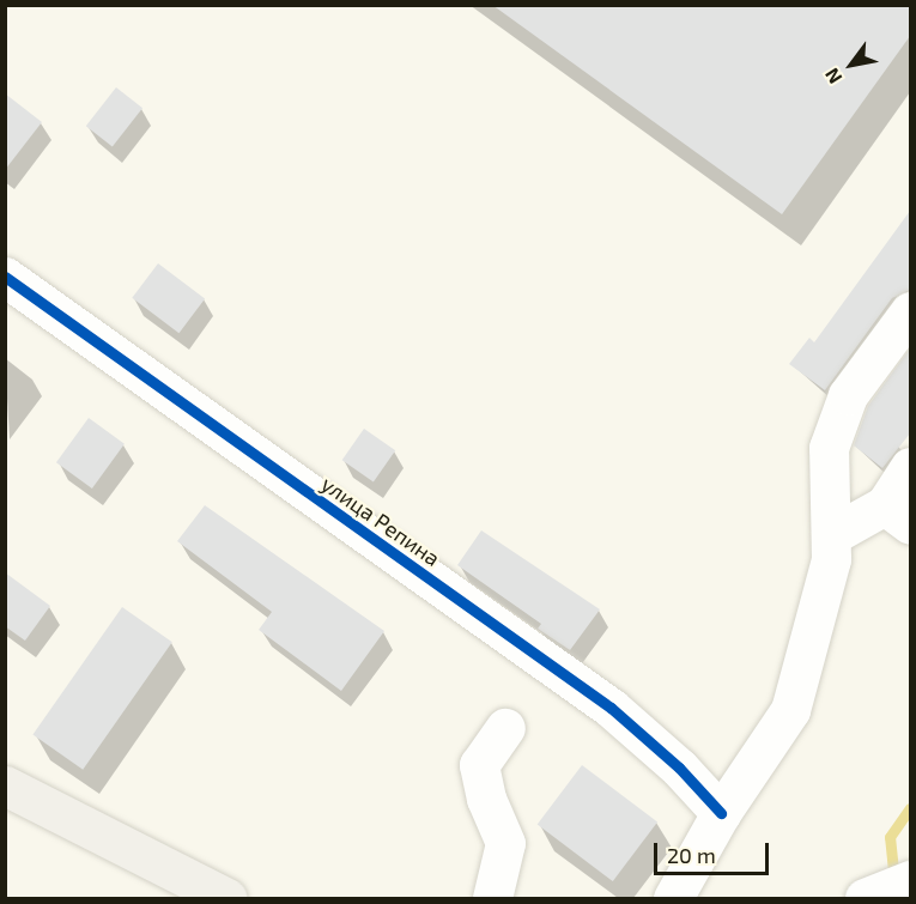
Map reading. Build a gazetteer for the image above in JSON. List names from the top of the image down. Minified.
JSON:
{"streets":{"street":["улица Репина"]},"scale_bar":"20 m","north":"bottom left"}
